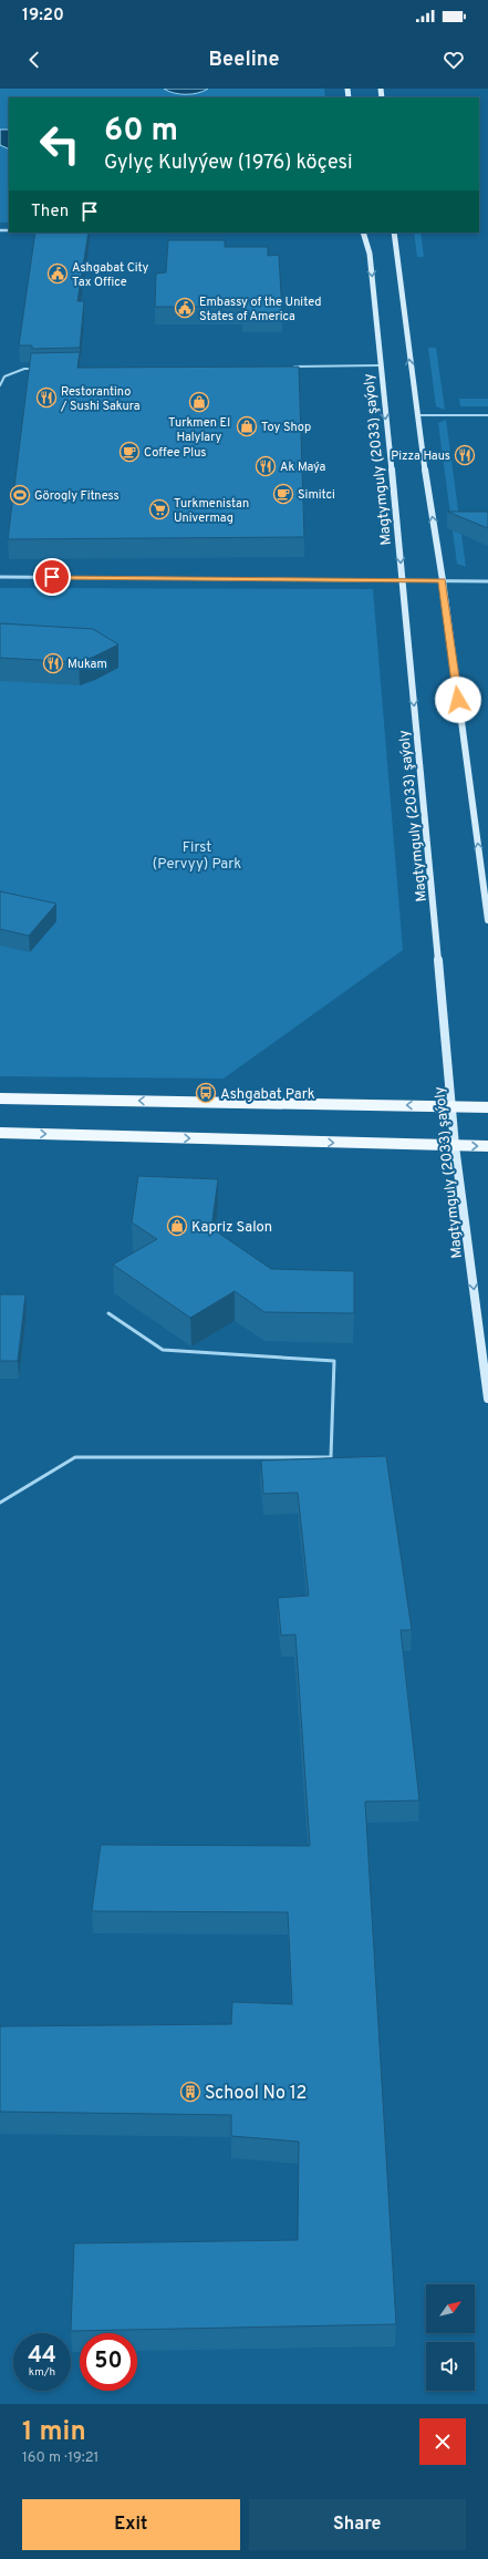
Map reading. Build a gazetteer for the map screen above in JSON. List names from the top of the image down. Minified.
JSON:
{"streets":{"main road":["Magtymguly (2033) şaýoly"]},"parks":["First (Pervyy) Park"],"places":{"public building":["Ashgabat City Tax Office","Embassy of the United States of America"],"restaurant":["Restorantino / Sushi Sakura","Pizza Haus","Ak Maýa","Mukam"],"shop":["Turkmen El Halylary","Toy Shop","Kapriz Salon"],"cafe":["Coffee Plus","Simitci"],"sports":["Görogly Fitness"],"supermarket":["Turkmenistan Univermag"],"bus stop":["Ashgabat Park"],"building":["School No 12"]},"north":"top right","page":{"status":"19:20","header":"Beeline","turn":["60 m","Gylyç Kulyýew (1976) köçesi"],"then":"Then","speed":"44 km/h","limit":"50","heading":["1 min","160 m · 19:21"],"buttons":["Exit","Share"]}}
